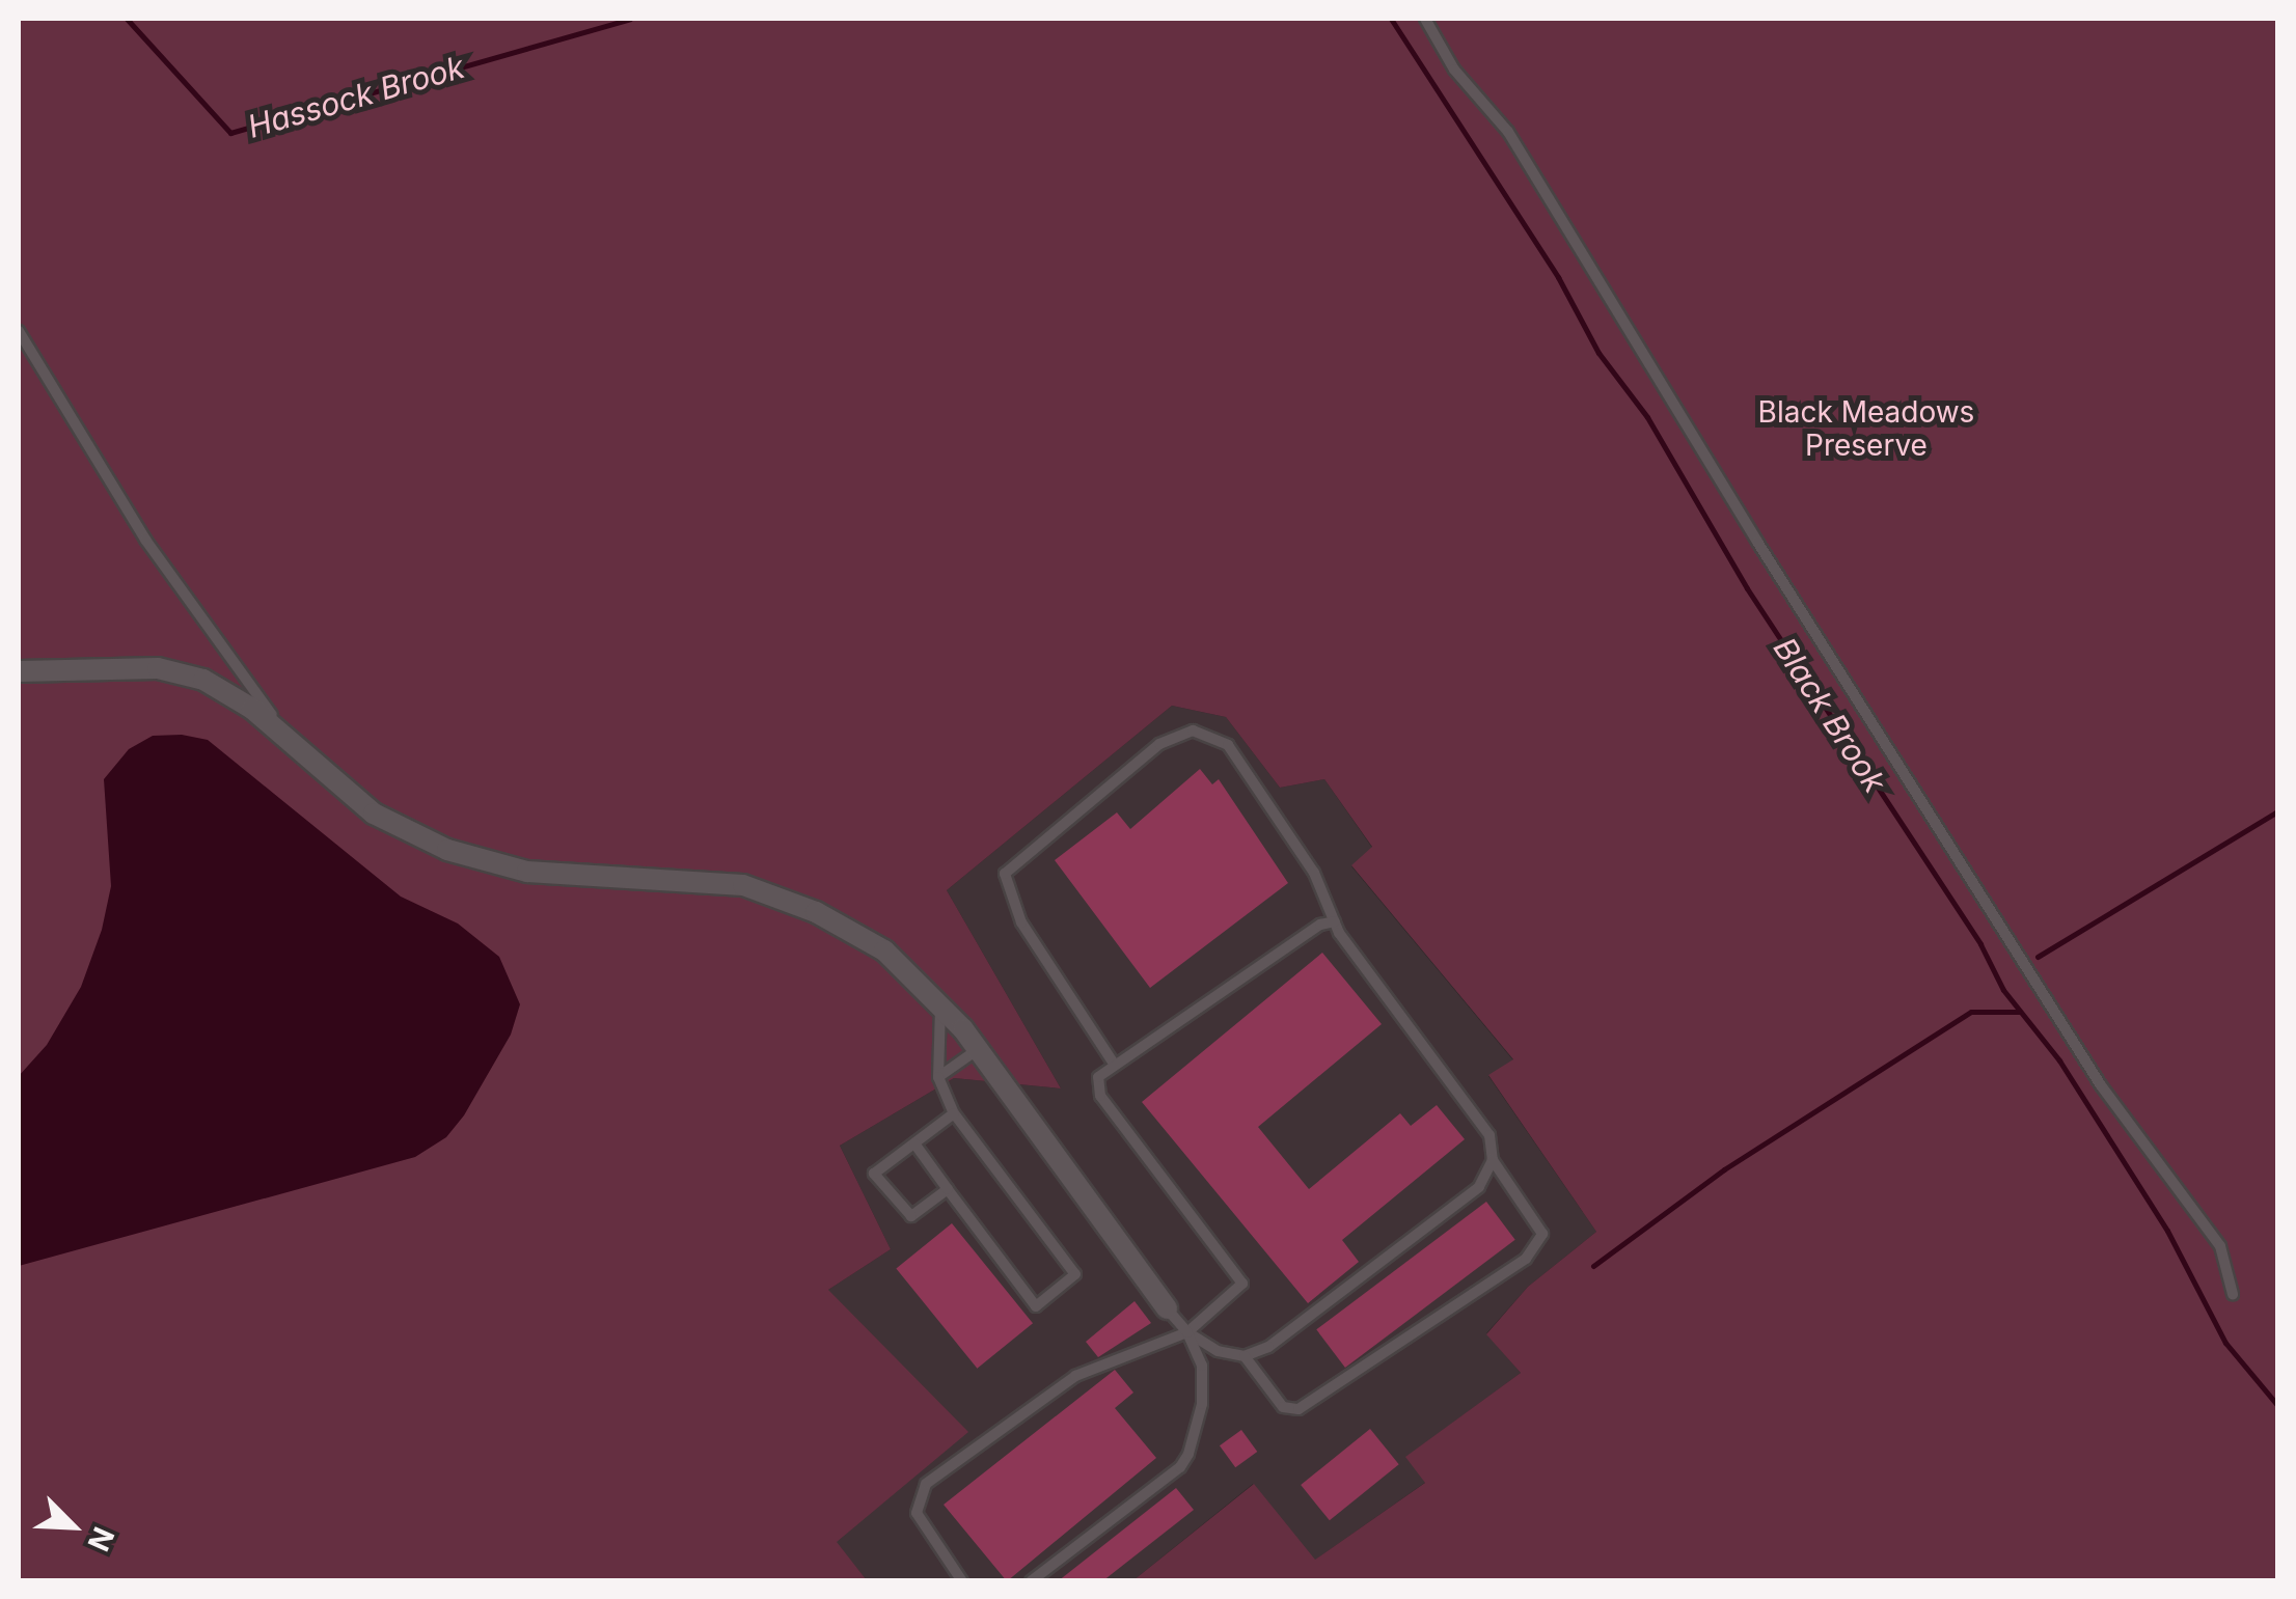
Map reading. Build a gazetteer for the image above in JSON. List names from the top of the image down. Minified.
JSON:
{"water":["Hassock Brook","Black Brook"],"parks":["Black Meadows Preserve"],"north":"bottom right"}
